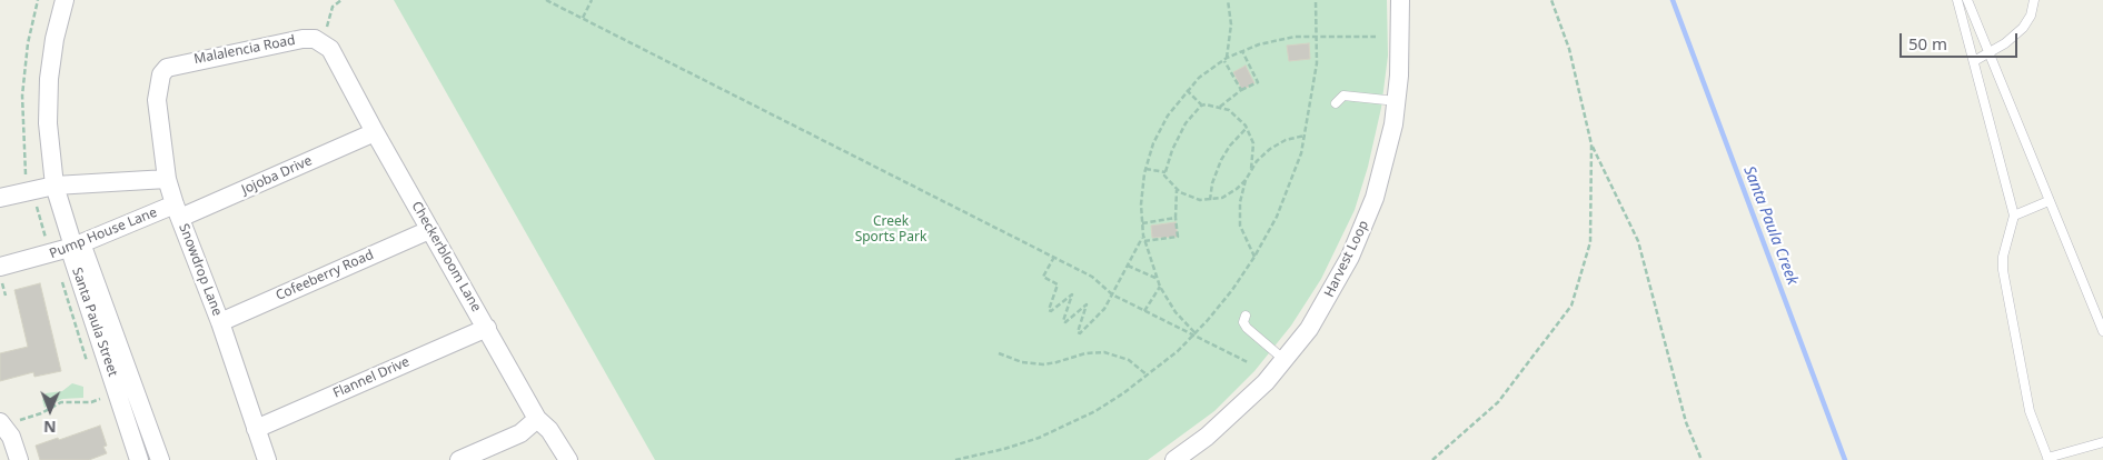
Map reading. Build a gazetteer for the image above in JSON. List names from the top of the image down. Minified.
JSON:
{"streets":{"street":["Malalencia Road","Jojoba Drive","Pump House Lane","Checkerbloom Lane","Harvest Loop","Snowdrop Lane","Cofeeberry Road","Santa Paula Street","Flannel Drive"]},"crossings":[["Malalencia Road","Checkerbloom Lane"],["Malalencia Road","Snowdrop Lane"],["Jojoba Drive","Pump House Lane"],["Jojoba Drive","Checkerbloom Lane"],["Jojoba Drive","Snowdrop Lane"],["Pump House Lane","Snowdrop Lane"],["Pump House Lane","Santa Paula Street"],["Checkerbloom Lane","Cofeeberry Road"],["Checkerbloom Lane","Flannel Drive"],["Snowdrop Lane","Cofeeberry Road"],["Snowdrop Lane","Flannel Drive"]],"water":["Santa Paula Creek"],"parks":["Creek Sports Park"],"scale_bar":"50 m","north":"bottom"}
